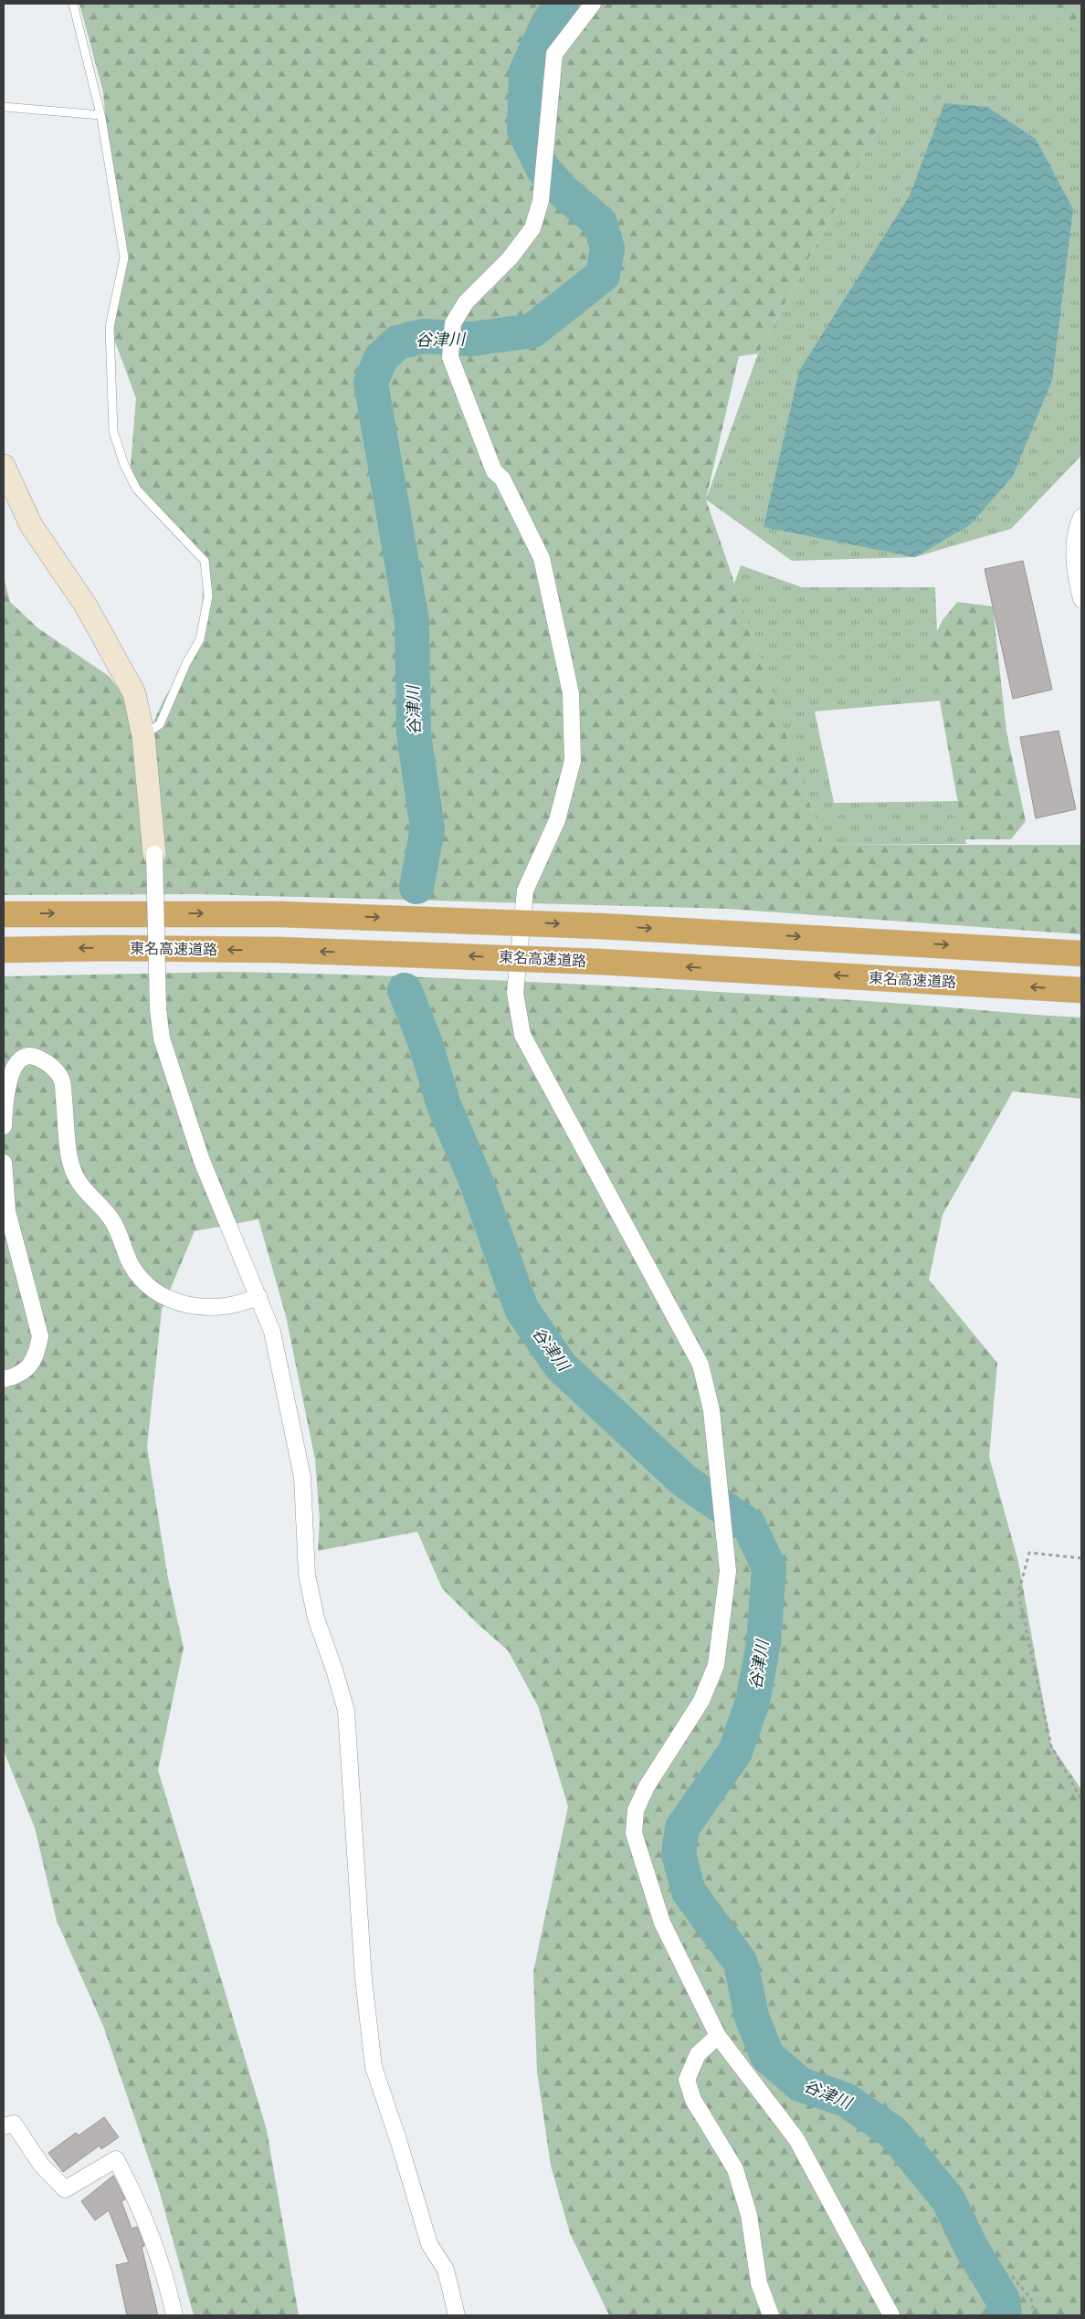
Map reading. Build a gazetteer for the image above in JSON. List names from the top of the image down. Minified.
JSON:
{"streets":{"highway":["東名高速道路"]},"water":["谷津川"]}
